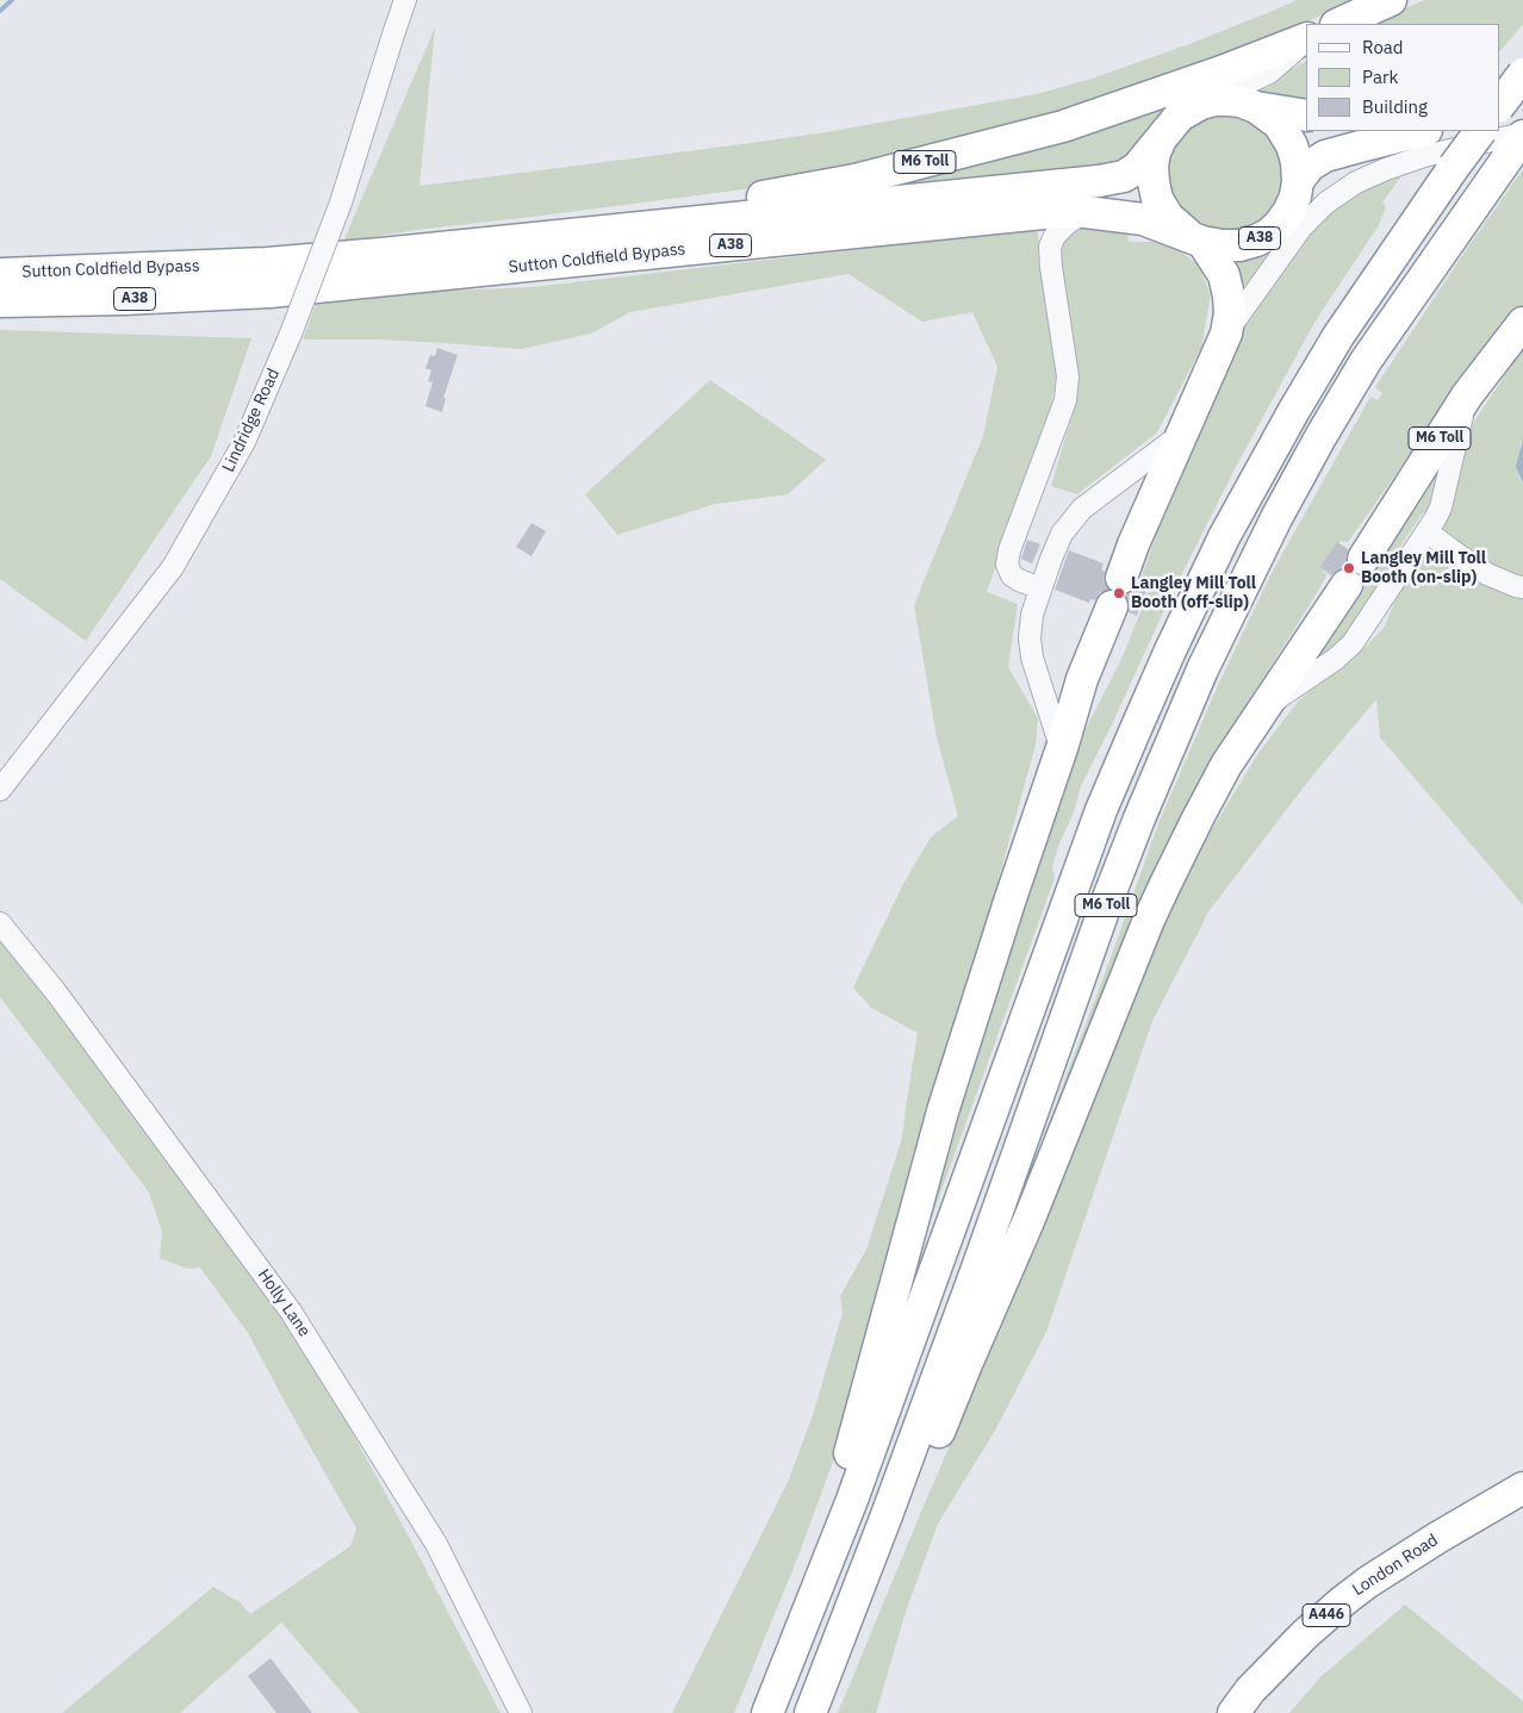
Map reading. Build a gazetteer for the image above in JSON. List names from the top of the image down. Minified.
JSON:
{"streets":{"highway":["M6 Toll","A38","Sutton Coldfield Bypass","London Road","A446"],"street":["Lindridge Road","Holly Lane"]},"crossings":[["M6 Toll","Sutton Coldfield Bypass"]],"places":["Langley Mill Toll Booth (on-slip)","Langley Mill Toll Booth (off-slip)"],"legend":["Road","Park","Building"]}
